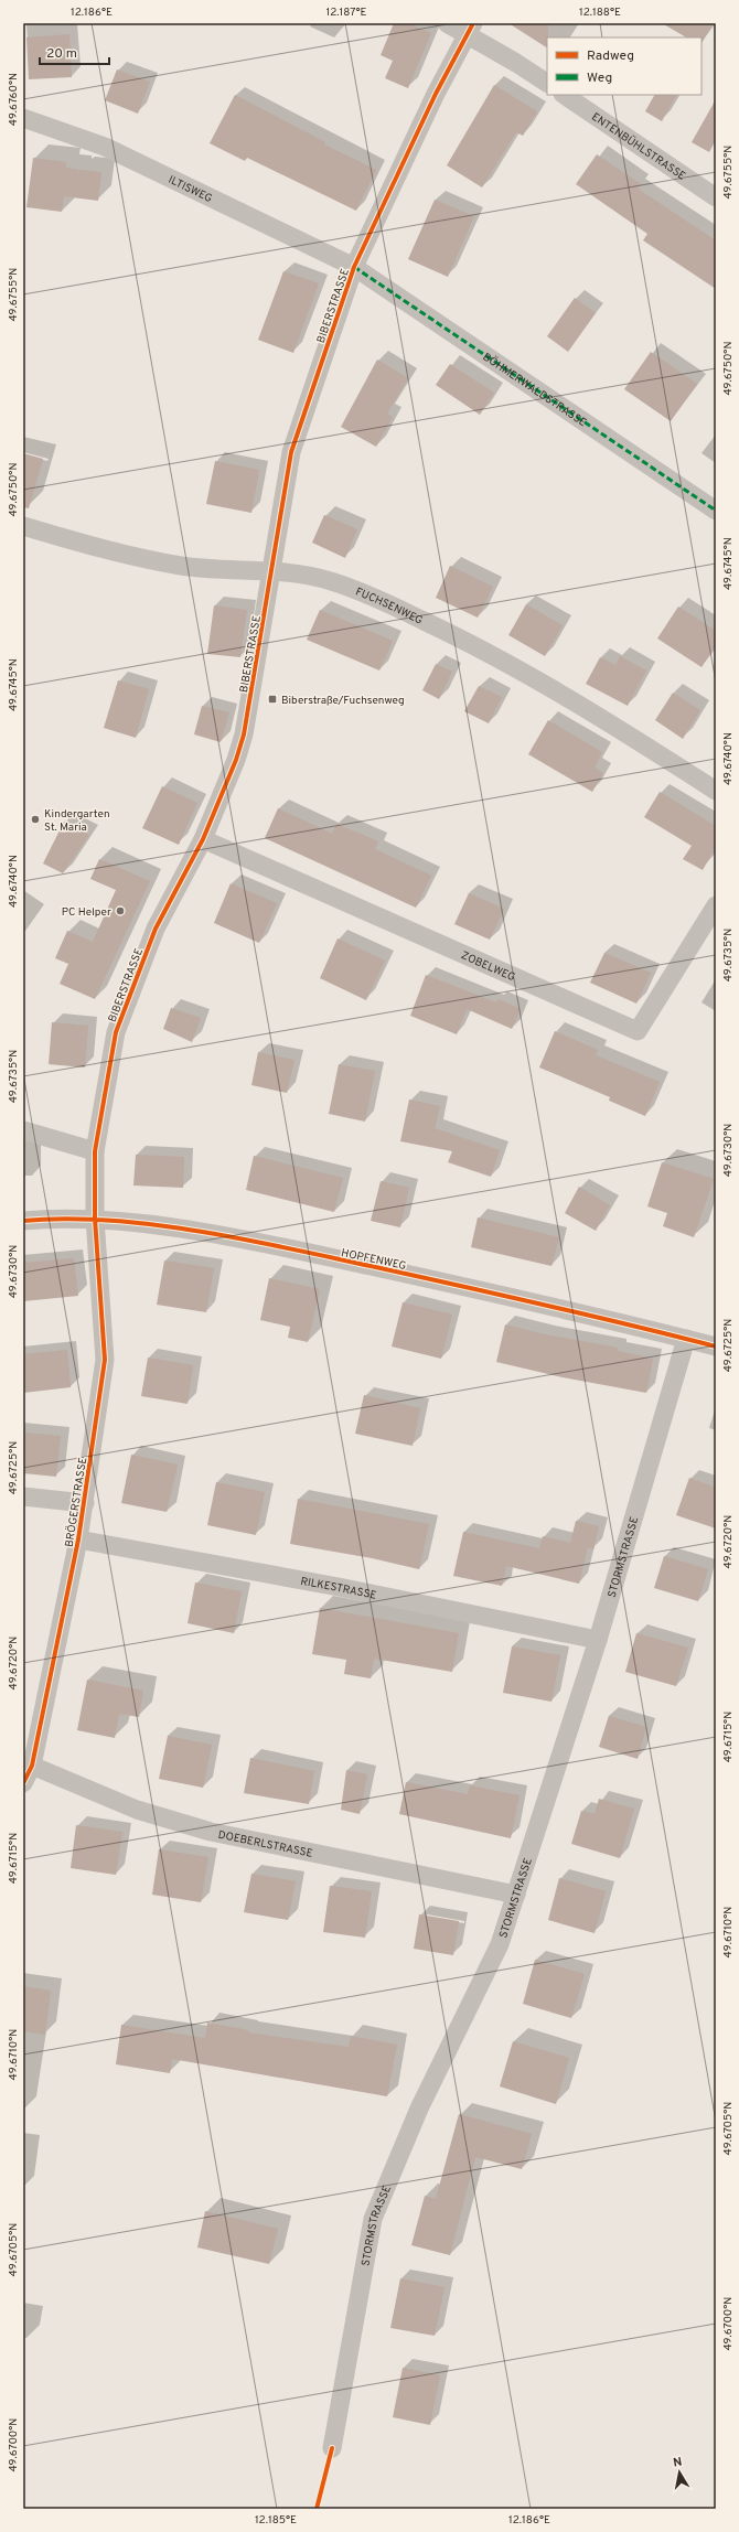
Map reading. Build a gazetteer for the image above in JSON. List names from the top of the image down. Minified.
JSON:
{"streets":{"street":["ENTENBÜHLSTRASSE","ILTISWEG","BIBERSTRASSE","BÖHMERWALDSTRASSE","FUCHSENWEG","ZOBELWEG","HOPFENWEG","BRÖGERSTRASSE","STORMSTRASSE","RILKESTRASSE","DOEBERLSTRASSE"]},"crossings":[["ILTISWEG","BIBERSTRASSE"],["ILTISWEG","BÖHMERWALDSTRASSE"],["BIBERSTRASSE","BÖHMERWALDSTRASSE"],["BIBERSTRASSE","FUCHSENWEG"],["BIBERSTRASSE","ZOBELWEG"],["BIBERSTRASSE","HOPFENWEG"],["BIBERSTRASSE","BRÖGERSTRASSE"],["HOPFENWEG","BRÖGERSTRASSE"],["HOPFENWEG","STORMSTRASSE"],["BRÖGERSTRASSE","RILKESTRASSE"],["BRÖGERSTRASSE","DOEBERLSTRASSE"],["STORMSTRASSE","RILKESTRASSE"],["STORMSTRASSE","DOEBERLSTRASSE"]],"places":{"transit":["Biberstraße/Fuchsenweg"],"other":["Kindergarten St. Maria","PC Helper"]},"legend":["Radweg","Weg"],"scale_bar":"20 m","north":"top","coordinates":["12.186°E","12.187°E","12.188°E","49.6760°N","49.6755°N","49.6750°N","49.6745°N","49.6740°N","49.6735°N","49.6730°N","49.6725°N","49.6720°N","49.6715°N","49.6710°N","49.6705°N","49.6700°N","12.185°E"]}
